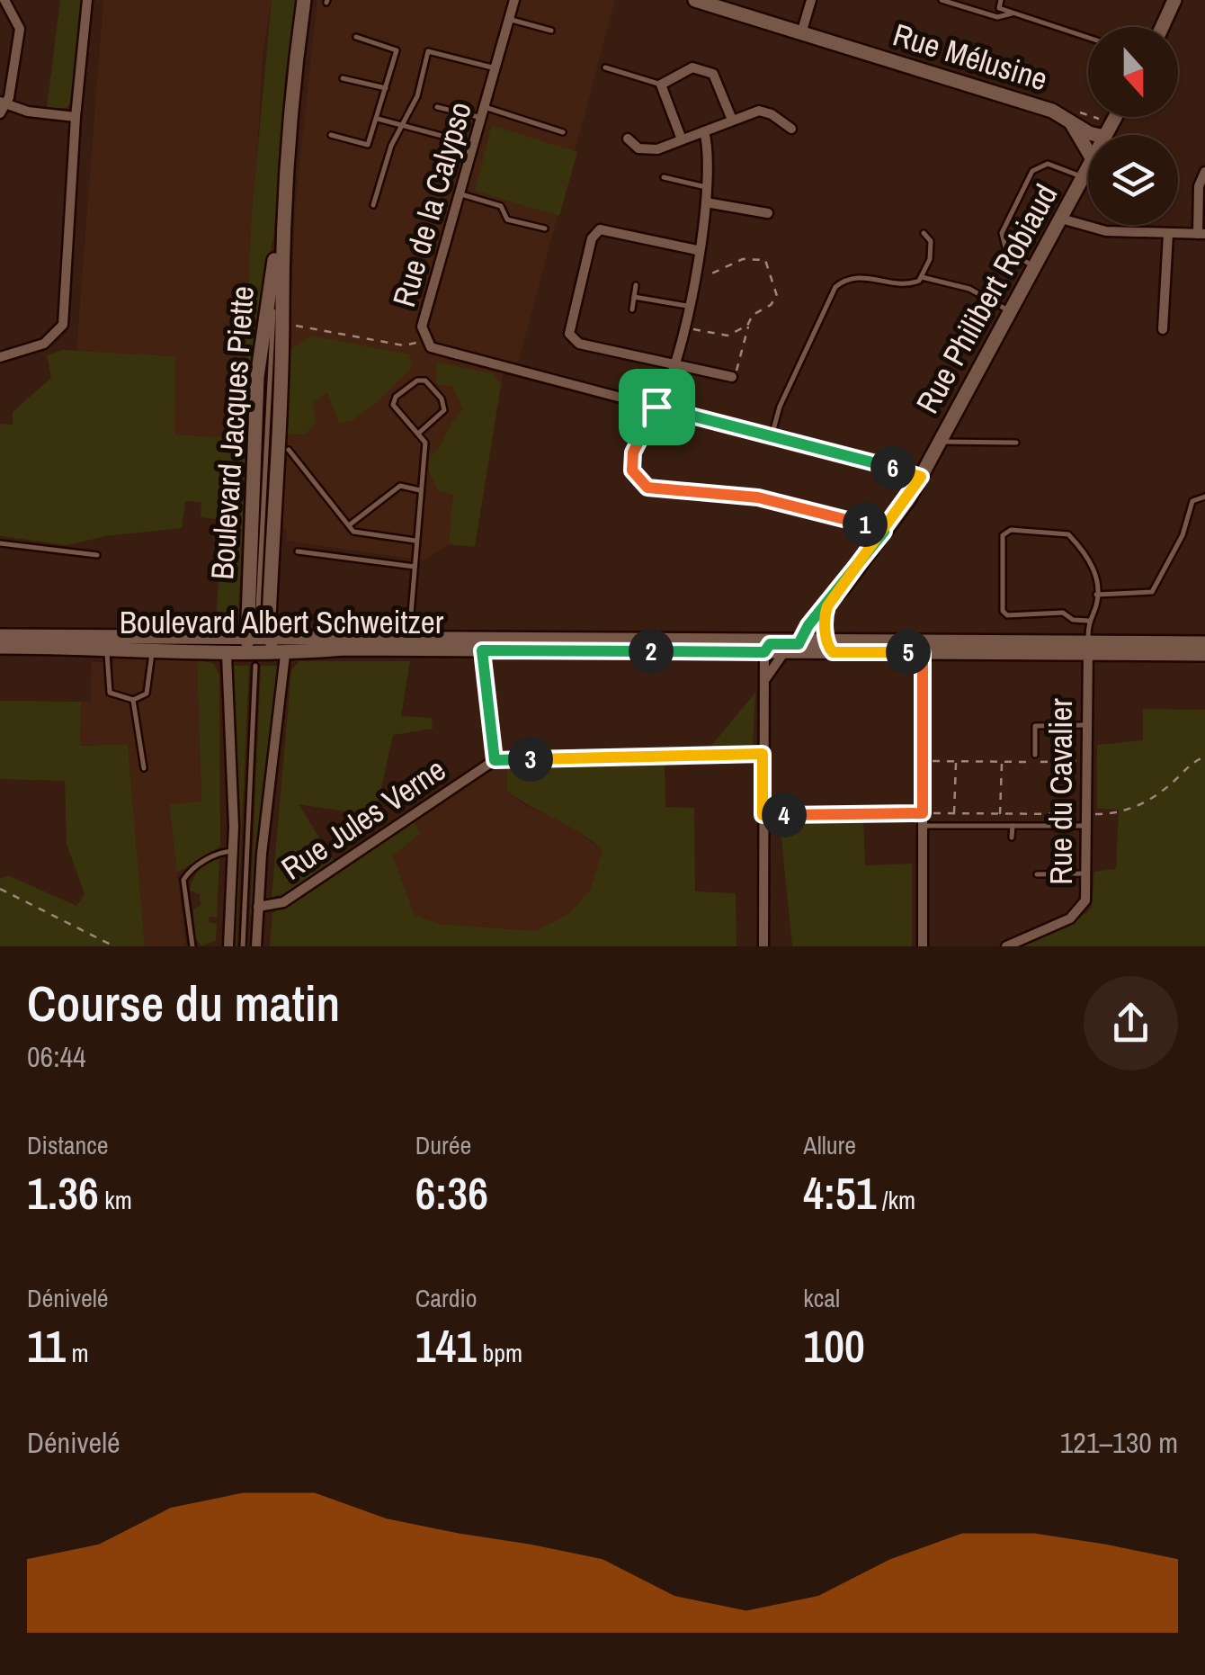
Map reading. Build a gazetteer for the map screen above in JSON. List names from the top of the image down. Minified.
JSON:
{"streets":{"main road":["Rue Mélusine","Rue Philibert Robiaud","Boulevard Jacques Piette","Boulevard Albert Schweitzer"],"street":["Rue de la Calypso","Rue du Cavalier","Rue Jules Verne"]},"crossings":[["Rue Mélusine","Rue Philibert Robiaud"],["Rue de la Calypso","Rue Philibert Robiaud"],["Rue Philibert Robiaud","Boulevard Albert Schweitzer"],["Boulevard Jacques Piette","Boulevard Albert Schweitzer"],["Boulevard Albert Schweitzer","Rue du Cavalier"]],"north":"bottom","page":{"pins":["6","1","2","5","3","4"],"heading":["Course du matin","06:44"],"stats":[["Distance","1.36 km"],["Durée","6:36"],["Allure","4:51 /km"],["Dénivelé","11 m"],["Cardio","141 bpm"],["kcal","100"]],"chart":["Dénivelé","121–130 m"]}}
